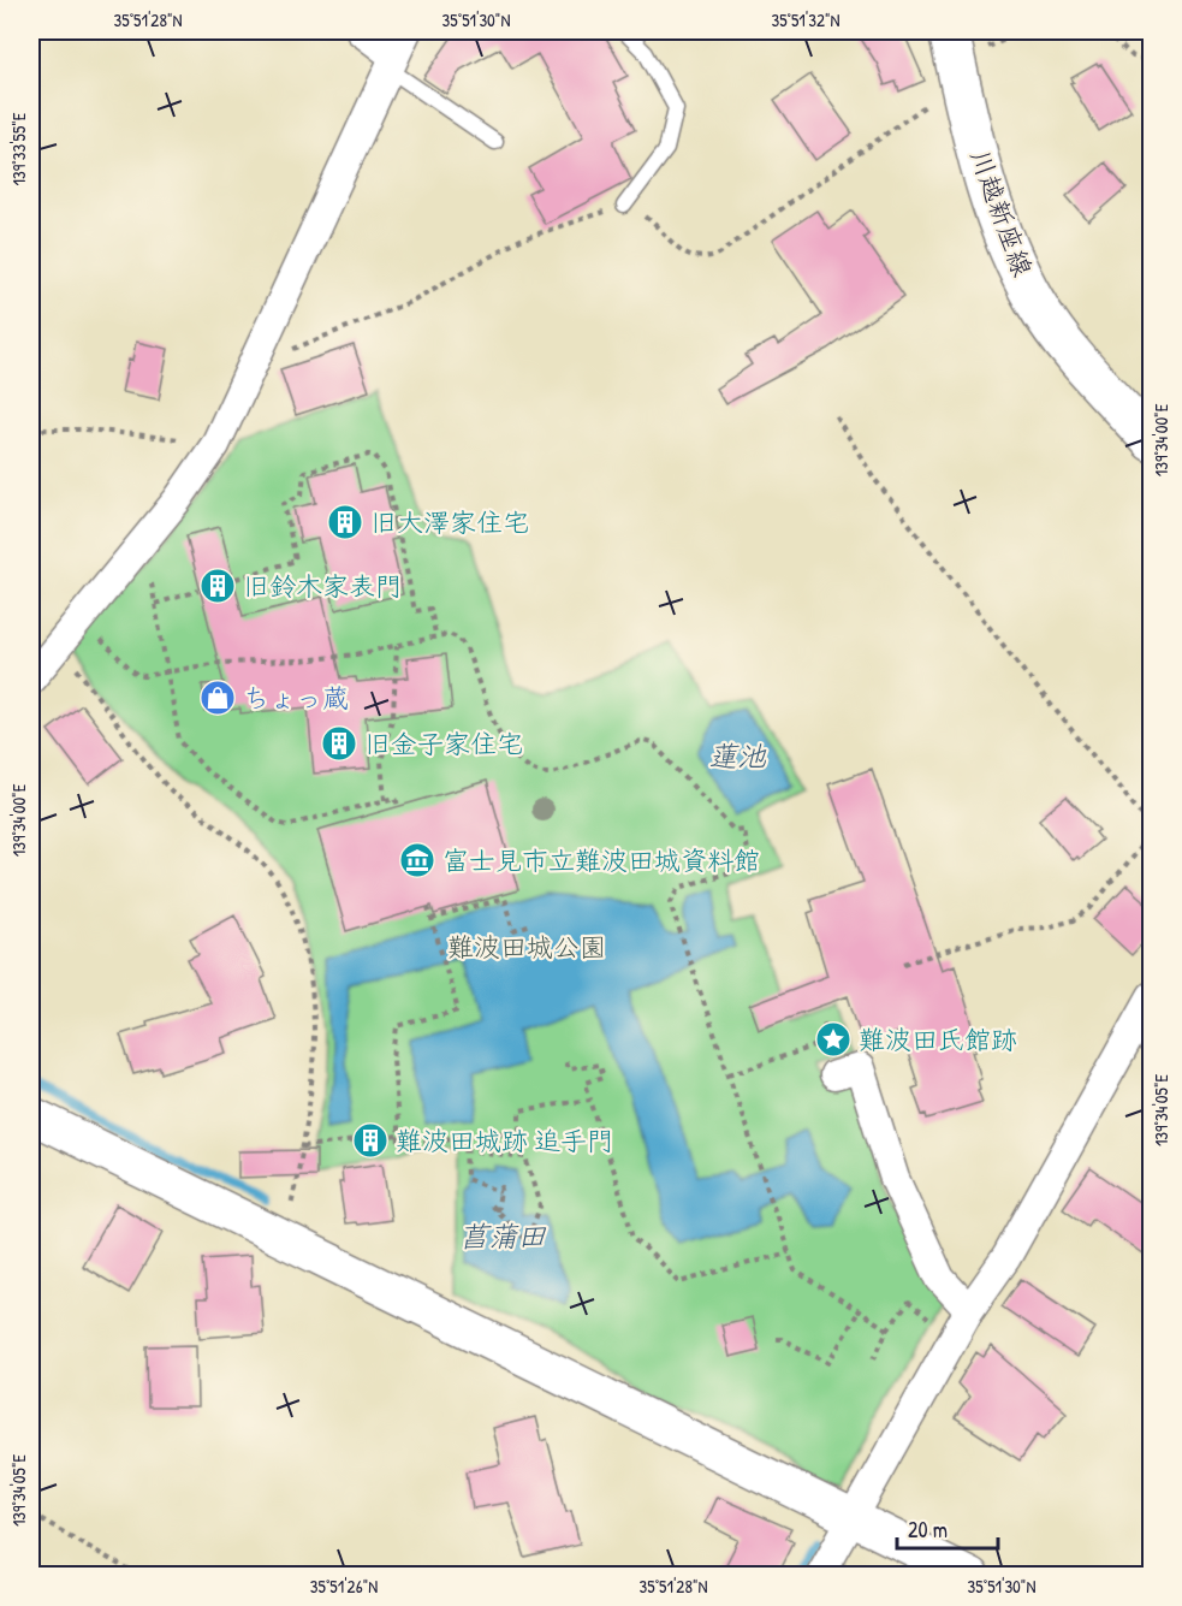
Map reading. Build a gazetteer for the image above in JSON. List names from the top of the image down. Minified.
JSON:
{"streets":{"main road":["川越新座線"]},"water":["蓮池","菖蒲田"],"parks":["難波田城公園"],"places":{"building":["旧大澤家住宅","旧鈴木家表門","旧金子家住宅","難波田城跡 追手門"],"shop":["ちょっ蔵"],"museum":["富士見市立難波田城資料館"],"place":["難波田氏館跡"]},"scale_bar":"20 m","coordinates":["35°51'28\"N","35°51'30\"N","35°51'32\"N","139°33'55\"E","139°34'00\"E","139°34'05\"E","35°51'26\"N"]}
